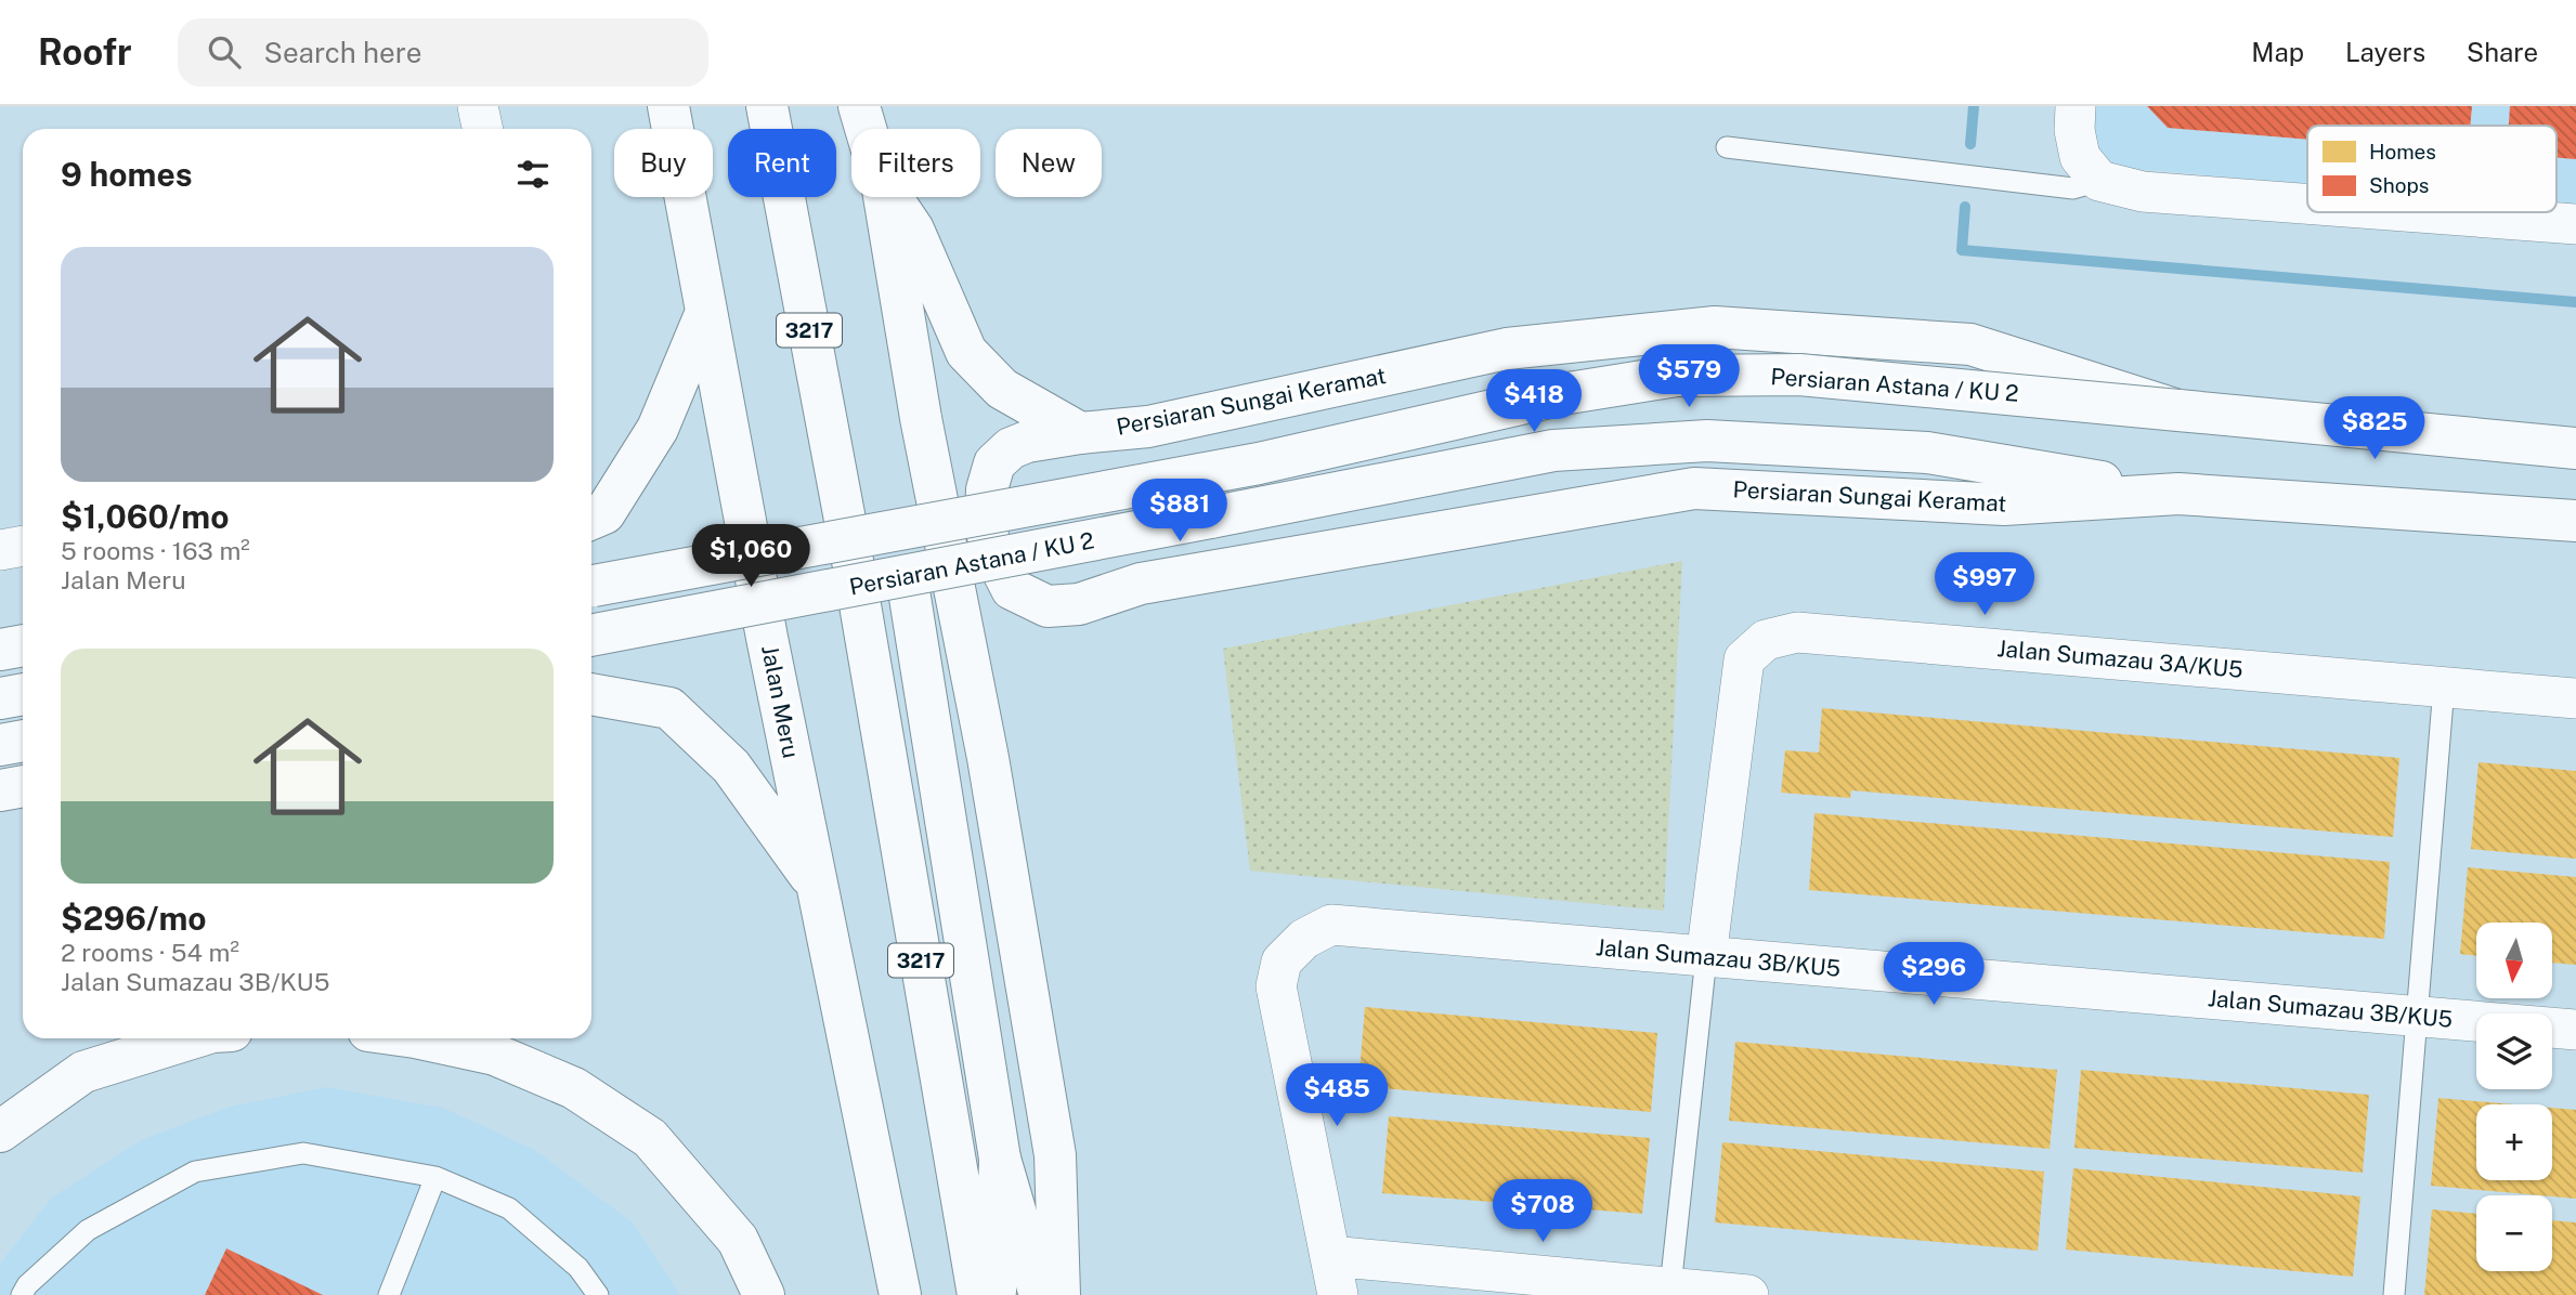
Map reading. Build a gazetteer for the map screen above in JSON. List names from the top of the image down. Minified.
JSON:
{"streets":{"main road":["3217","Persiaran Astana / KU 2","Persiaran Sungai Keramat","Jalan Meru"],"street":["Jalan Sumazau 3A/KU5","Jalan Sumazau 3B/KU5"]},"crossings":[["3217","Persiaran Astana / KU 2"],["Persiaran Astana / KU 2","Persiaran Sungai Keramat"],["Jalan Sumazau 3A/KU5","Jalan Sumazau 3B/KU5"]],"legend":["Homes","Shops"],"north":"bottom","page":{"header":"Roofr","search":"Search here","nav":["Map","Layers","Share"],"chip":["Buy","Rent","Filters","New"],"heading":"9 homes","list":[{"name":"$1,060/mo","note":"5 rooms · 163 m² · Jalan Meru"},{"name":"$296/mo","note":"2 rooms · 54 m² · Jalan Sumazau 3B/KU5"}],"price":["$579","$418","$825","$881","$1,060","$997","$296","$485","$708"],"map_buttons":["+","−"]}}
